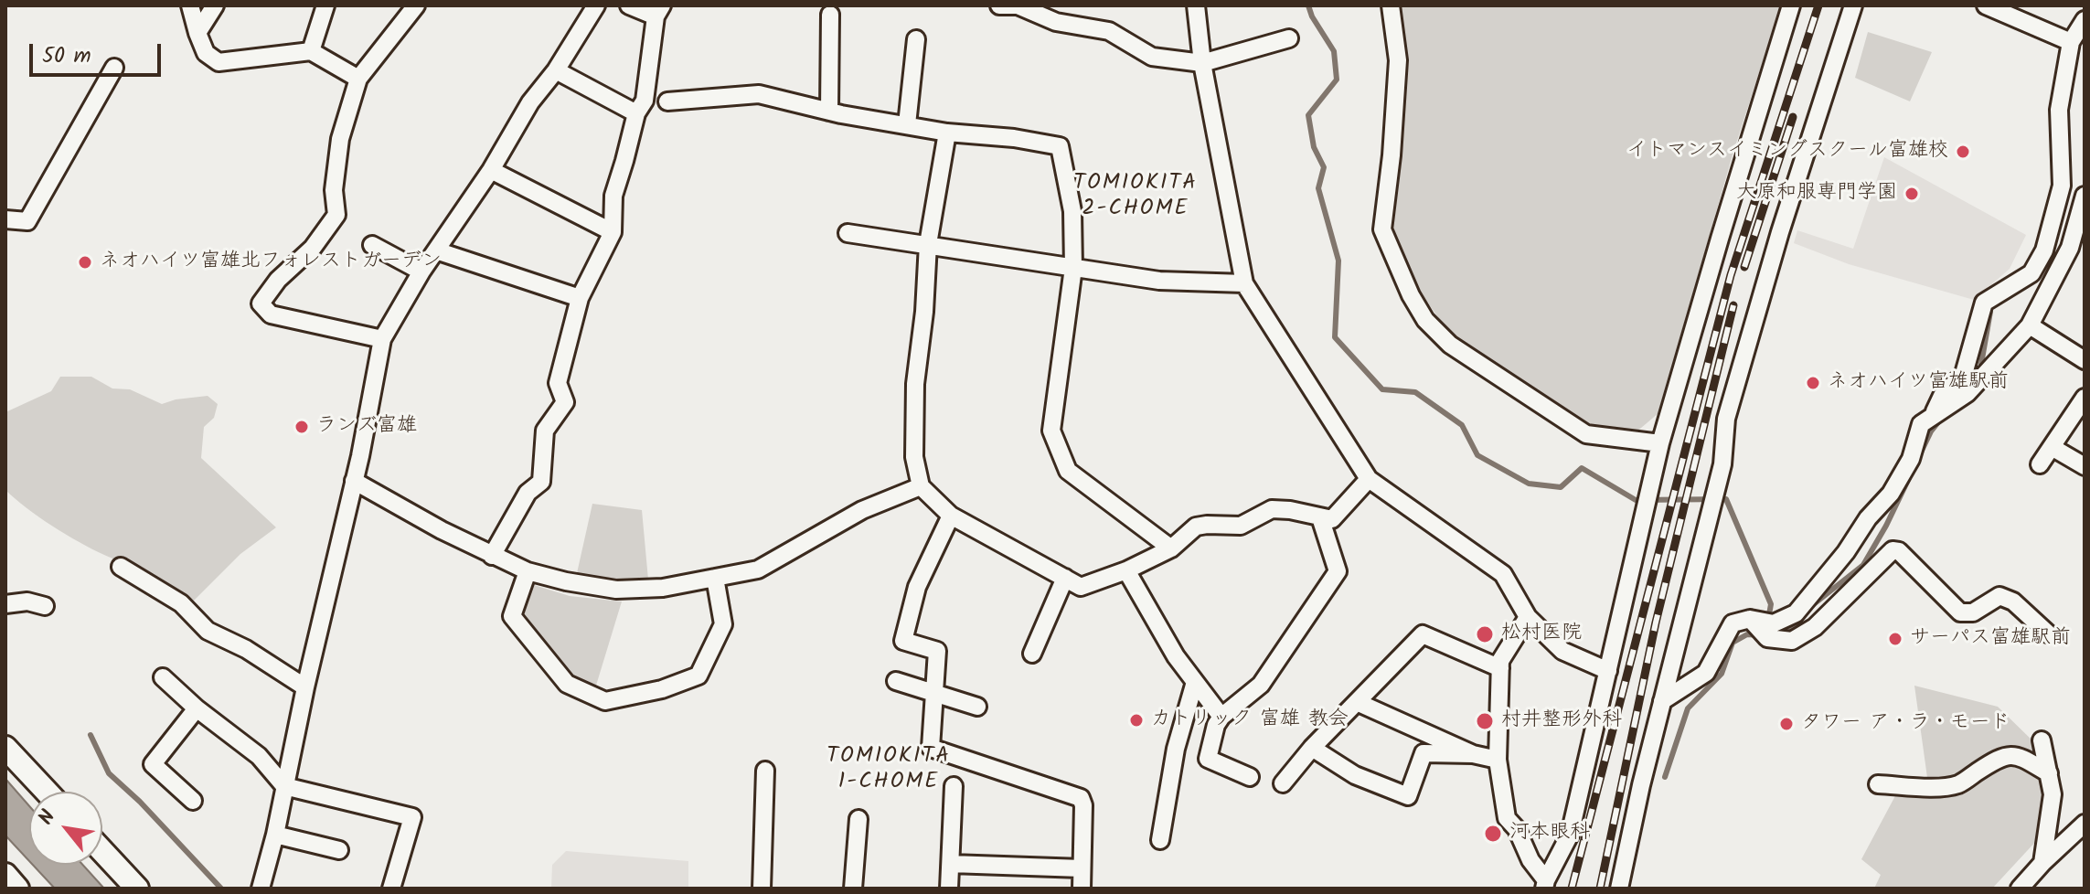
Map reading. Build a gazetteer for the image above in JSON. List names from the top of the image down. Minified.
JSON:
{"districts":["TOMIOKITA 2-CHOME","TOMIOKITA 1-CHOME"],"places":["イトマンスイミングスクール富雄校","大原和服専門学園","ネオハイツ富雄北フォレストガーデン","ネオハイツ富雄駅前","ランズ富雄","松村医院","サーパス富雄駅前","カトリック 富雄 教会","村井整形外科","タワー ア・ラ・モード","河本眼科"],"scale_bar":"50 m","north":"top left"}
